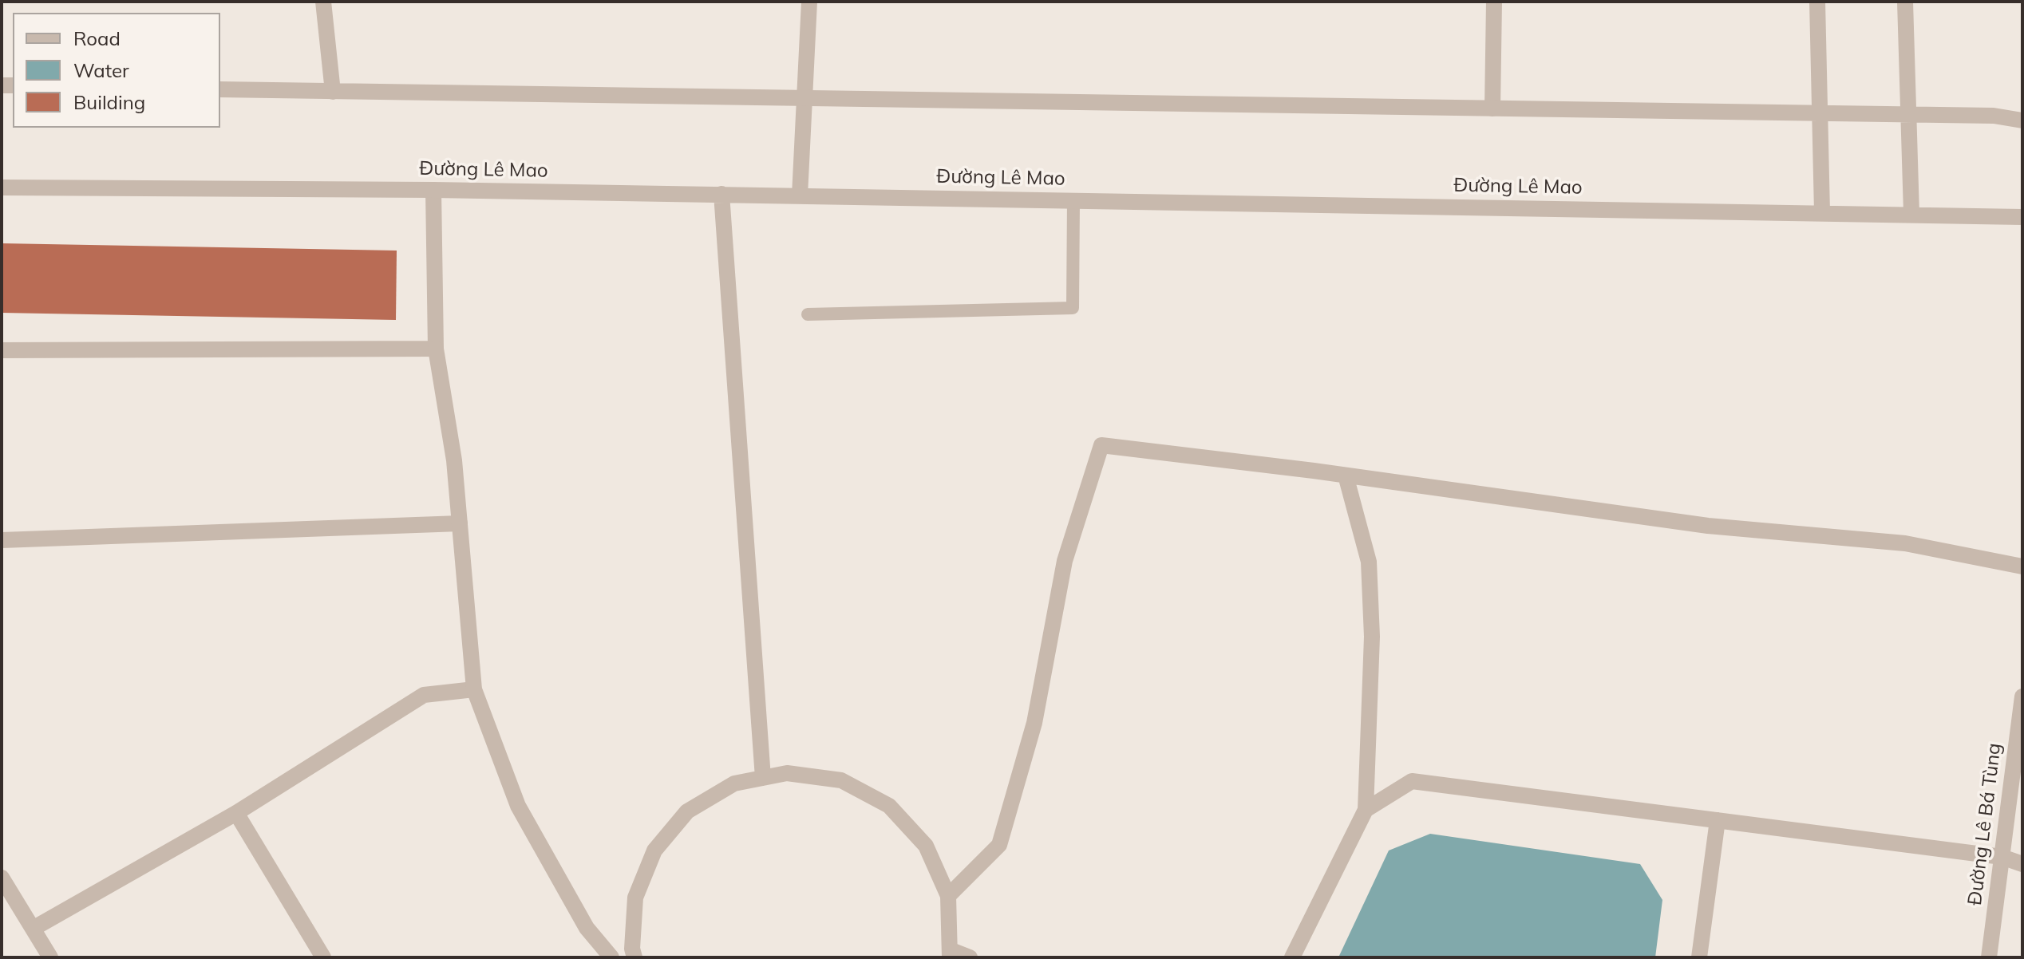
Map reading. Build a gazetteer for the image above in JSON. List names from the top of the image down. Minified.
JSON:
{"streets":{"street":["Đường Lê Mao","Đường Lê Bá Tùng"]},"legend":["Road","Water","Building"]}
